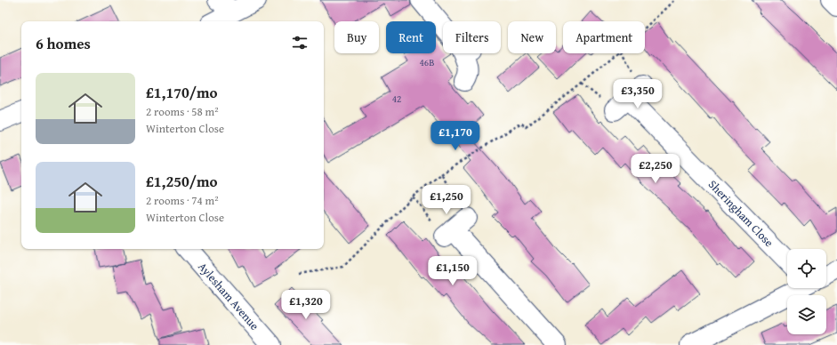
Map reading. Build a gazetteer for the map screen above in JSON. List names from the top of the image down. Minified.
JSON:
{"streets":{"street":["Sheringham Close","Aylesham Avenue"]},"house_numbers":["46B","42"],"page":{"chip":["Buy","Rent","Filters","New","Apartment"],"heading":"6 homes","list":[{"name":"£1,170/mo","note":"2 rooms · 58 m² · Winterton Close"},{"name":"£1,250/mo","note":"2 rooms · 74 m² · Winterton Close"}],"price":["£3,350","£1,170","£2,250","£1,250","£1,150","£1,320"]}}
